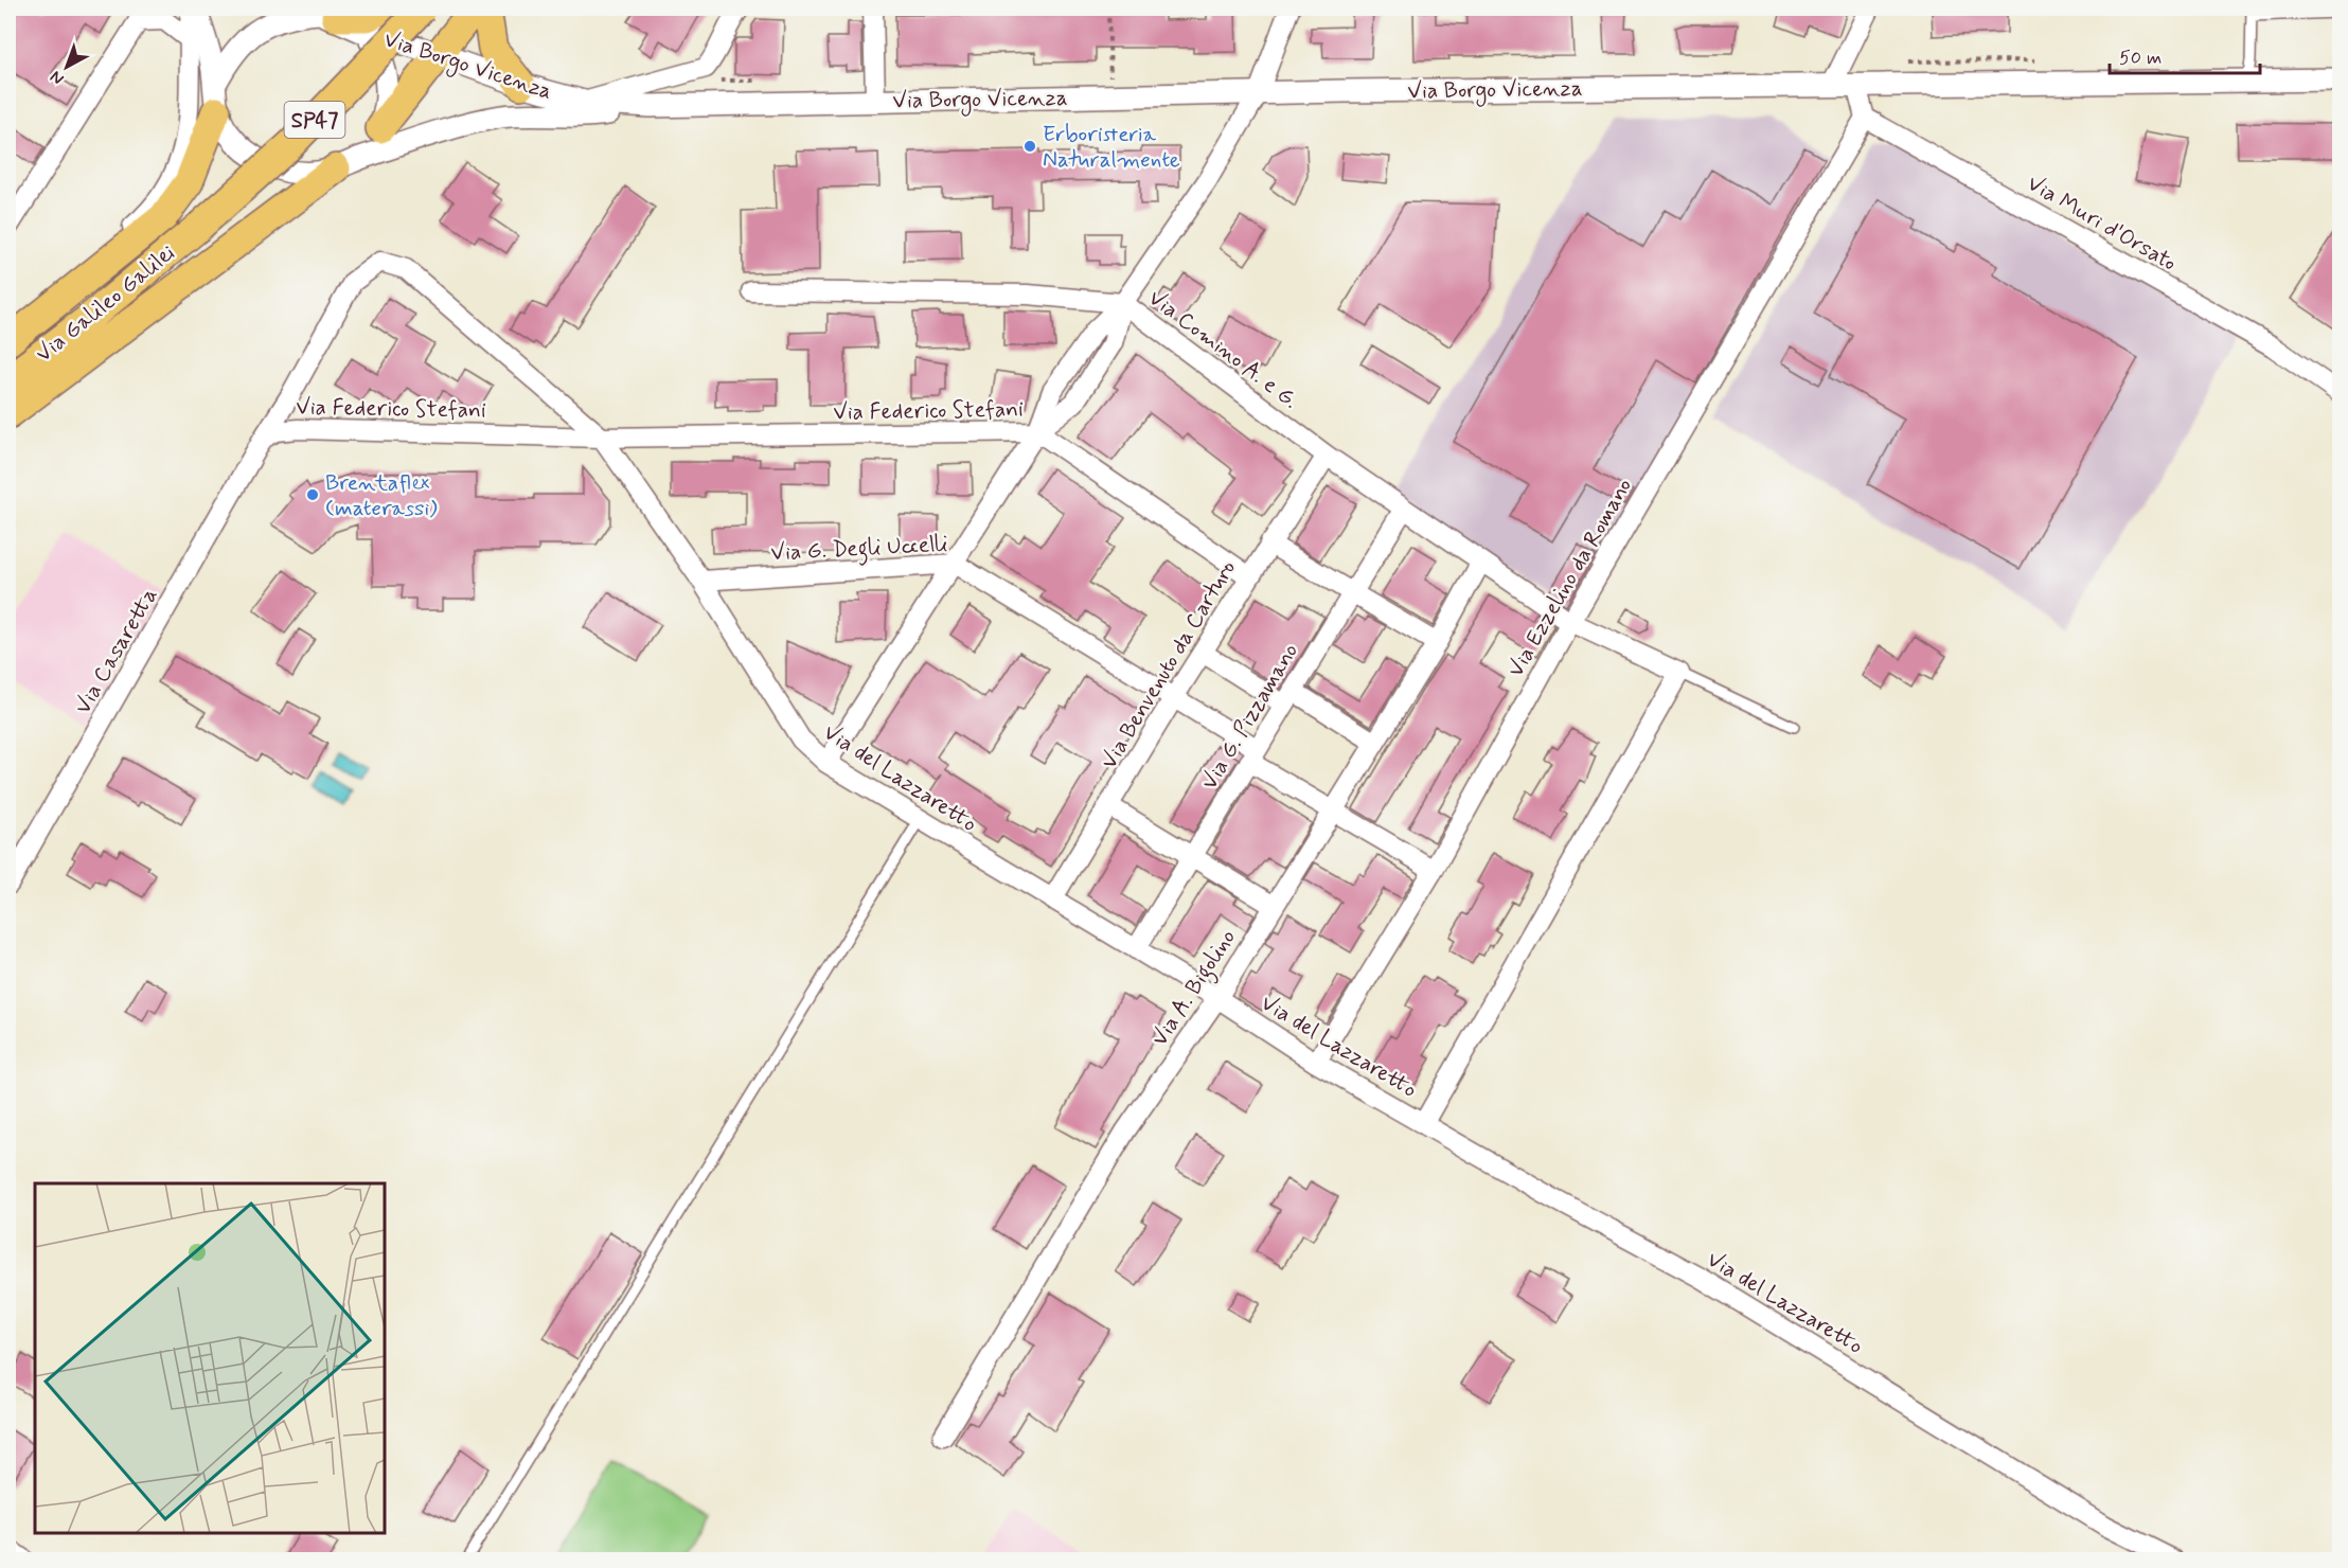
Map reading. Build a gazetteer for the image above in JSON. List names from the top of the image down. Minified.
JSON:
{"streets":{"main road":["SP47","Via Galileo Galilei"],"street":["Via Borgo Vicenza","Via Muri d'Orsato","Via Comino A. e G.","Via Federico Stefani","Via G. Degli Uccelli","Via Ezzelino da Romano","Via Casaretta","Via Benvenuto da Carturo","Via G. Pizzamano","Via del Lazzaretto","Via A. Bigolino"]},"crossings":[["Via Muri d'Orsato","Via Ezzelino da Romano"],["Via Comino A. e G.","Via Ezzelino da Romano"],["Via Comino A. e G.","Via Benvenuto da Carturo"],["Via Comino A. e G.","Via G. Pizzamano"],["Via Comino A. e G.","Via A. Bigolino"],["Via Federico Stefani","Via Casaretta"],["Via Federico Stefani","Via Benvenuto da Carturo"],["Via Federico Stefani","Via del Lazzaretto"],["Via G. Degli Uccelli","Via Ezzelino da Romano"],["Via G. Degli Uccelli","Via Benvenuto da Carturo"],["Via G. Degli Uccelli","Via G. Pizzamano"],["Via G. Degli Uccelli","Via del Lazzaretto"],["Via G. Degli Uccelli","Via A. Bigolino"],["Via Ezzelino da Romano","Via del Lazzaretto"],["Via Benvenuto da Carturo","Via del Lazzaretto"],["Via G. Pizzamano","Via del Lazzaretto"],["Via del Lazzaretto","Via A. Bigolino"]],"places":["Erboristeria Naturalmente","Brentaflex (materassi)"],"scale_bar":"50 m","north":"bottom left"}
